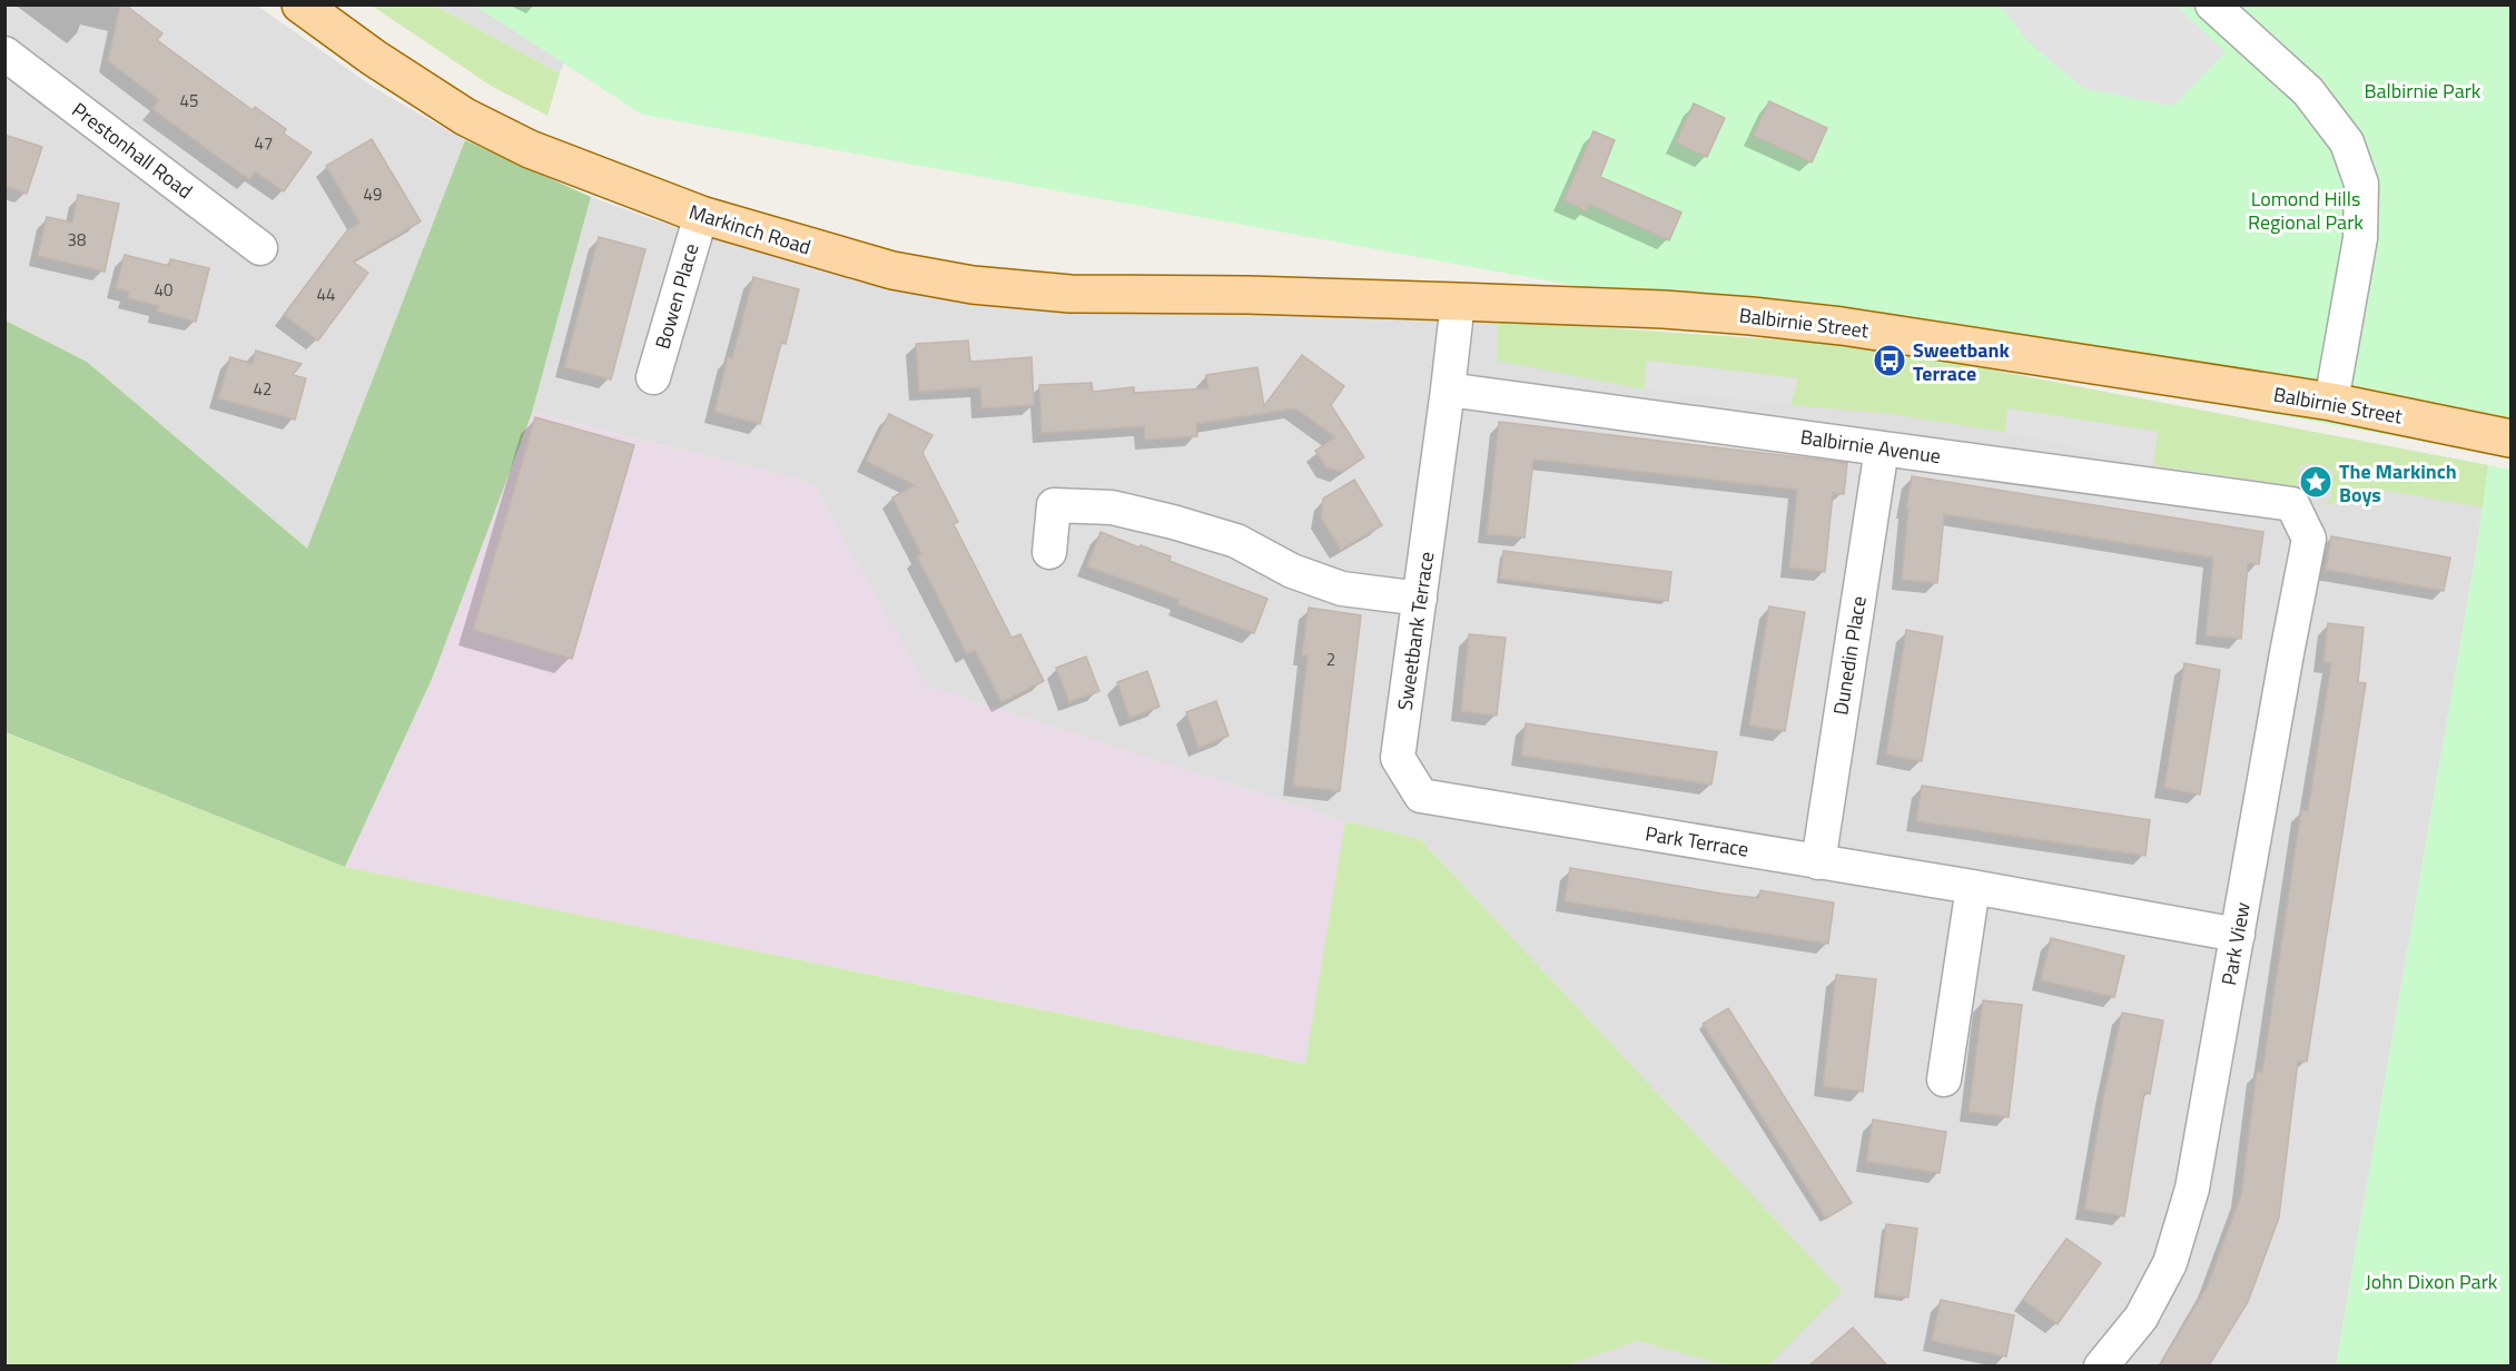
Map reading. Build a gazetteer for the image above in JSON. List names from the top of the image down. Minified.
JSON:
{"streets":{"main road":["Markinch Road","Balbirnie Street"],"street":["Prestonhall Road","Bowen Place","Balbirnie Avenue","Sweetbank Terrace","Dunedin Place","Park Terrace","Park View"]},"crossings":[["Markinch Road","Bowen Place"],["Markinch Road","Balbirnie Street"],["Balbirnie Street","Sweetbank Terrace"],["Balbirnie Avenue","Sweetbank Terrace"],["Balbirnie Avenue","Dunedin Place"],["Balbirnie Avenue","Park View"],["Sweetbank Terrace","Park Terrace"],["Dunedin Place","Park Terrace"],["Park Terrace","Park View"]],"parks":["Balbirnie Park","Lomond Hills Regional Park","John Dixon Park"],"places":{"bus stop":["Sweetbank Terrace"],"place":["The Markinch Boys"]},"house_numbers":["45","47","49","38","40","44","42","2"]}
